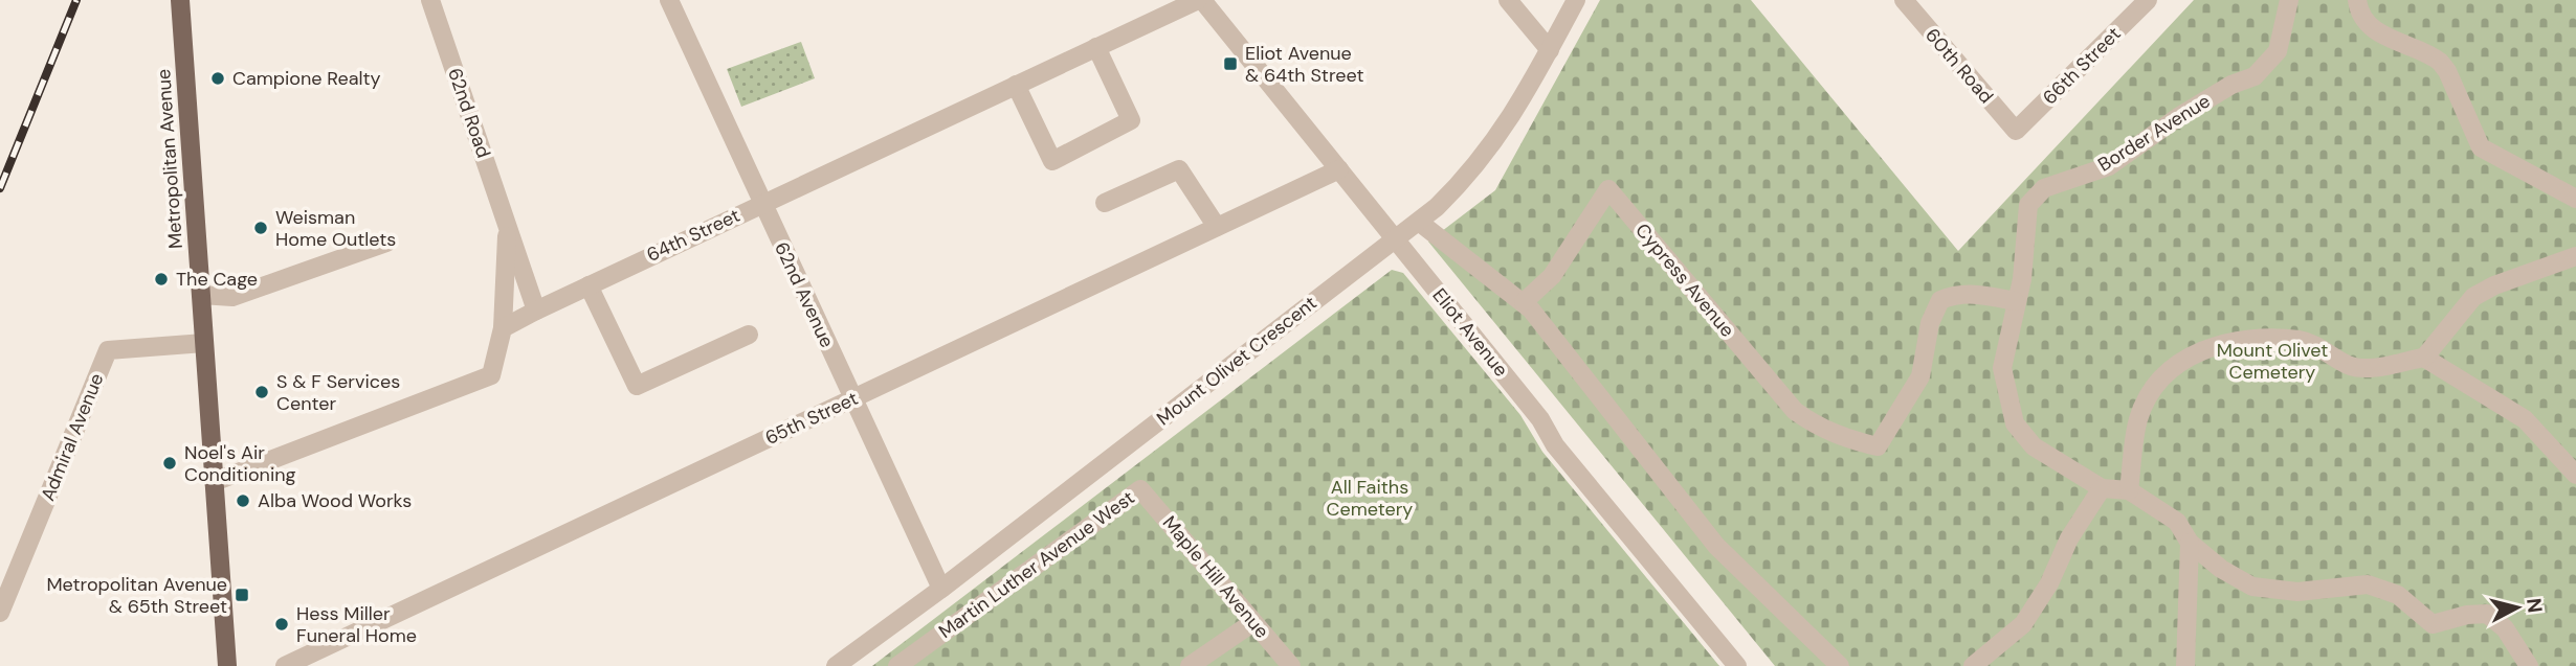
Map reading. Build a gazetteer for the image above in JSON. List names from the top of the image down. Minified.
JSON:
{"streets":{"main road":["Metropolitan Avenue"],"street":["60th Road","66th Street","62nd Road","Border Avenue","64th Street","Cypress Avenue","62nd Avenue","Eliot Avenue","Mount Olivet Crescent","65th Street","Admiral Avenue","Martin Luther Avenue West","Maple Hill Avenue"]},"crossings":[["60th Road","66th Street"],["62nd Road","64th Street"],["Border Avenue","Cypress Avenue"],["Metropolitan Avenue","Admiral Avenue"],["64th Street","62nd Avenue"],["64th Street","Eliot Avenue"],["62nd Avenue","Mount Olivet Crescent"],["62nd Avenue","65th Street"],["Eliot Avenue","Mount Olivet Crescent"],["Eliot Avenue","65th Street"],["Martin Luther Avenue West","Maple Hill Avenue"]],"parks":["Mount Olivet Cemetery","All Faiths Cemetery"],"places":{"transit":["Eliot Avenue & 64th Street","Metropolitan Avenue & 65th Street"],"other":["Campione Realty","Weisman Home Outlets","The Cage","S & F Services Center","Noel's Air Conditioning","Alba Wood Works","Hess Miller Funeral Home"]},"north":"right"}
